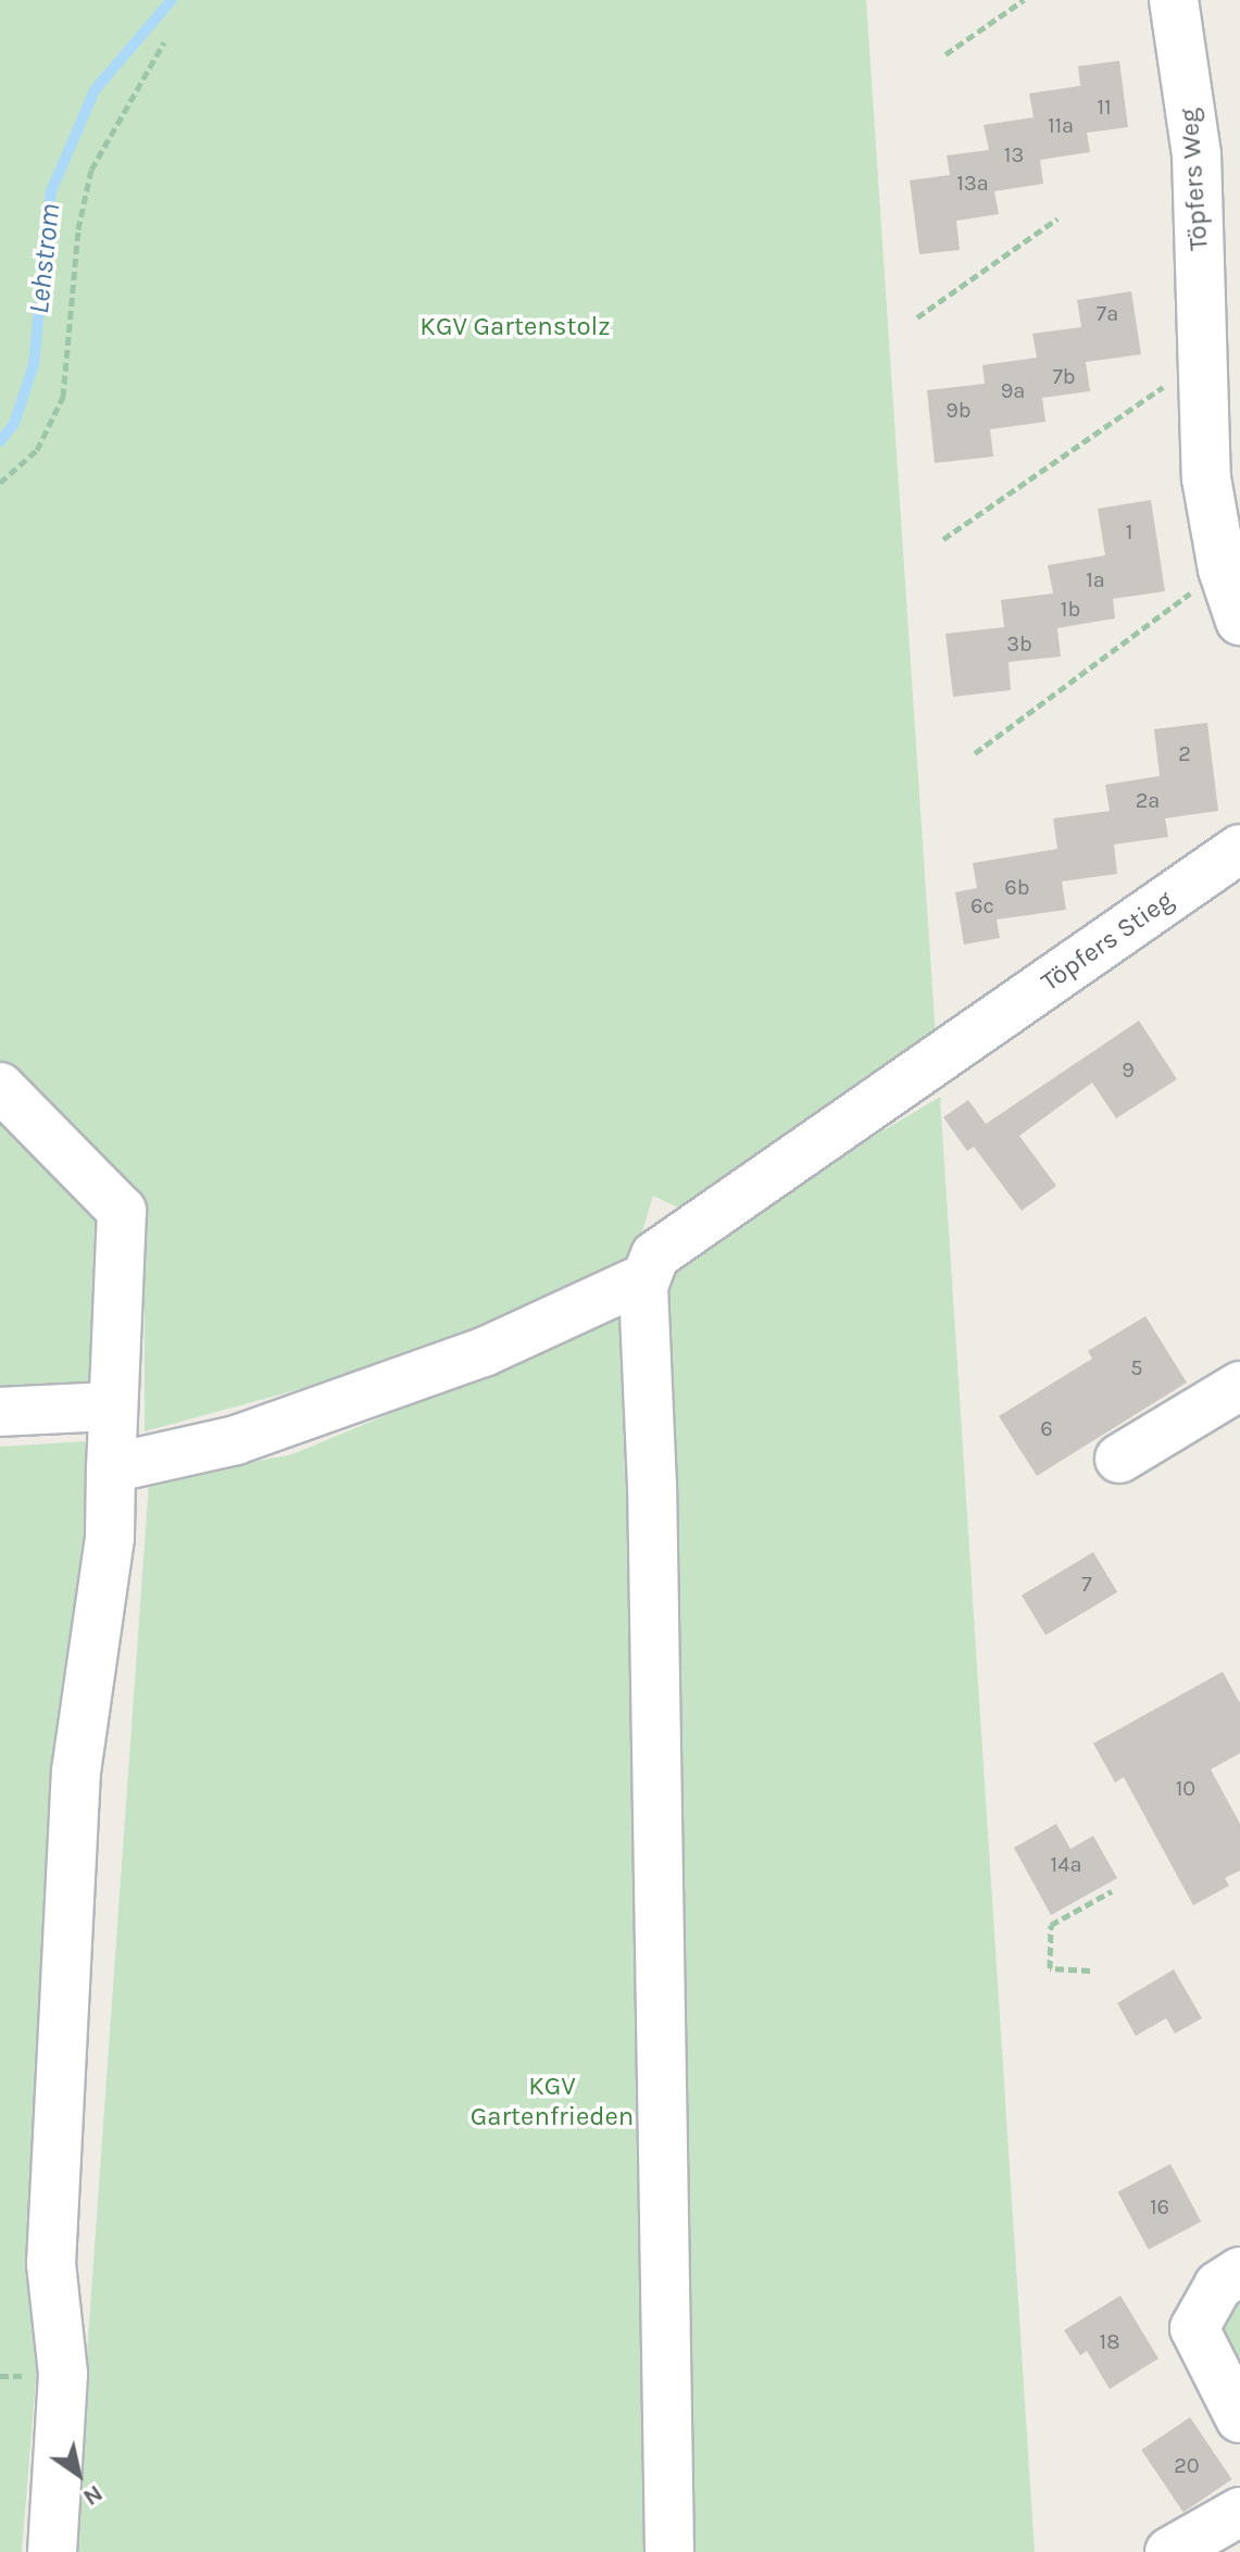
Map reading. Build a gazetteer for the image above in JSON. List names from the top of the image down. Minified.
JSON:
{"streets":{"street":["Töpfers Weg","Töpfers Stieg"]},"water":["Lehstrom"],"parks":["KGV Gartenstolz","KGV Gartenfrieden"],"house_numbers":["11","11a","13","13a","7a","7b","9a","9b","1","1a","1b","3b","2","2a","6b","6c","9","5","6","7","10","14a","16","18","20"],"north":"bottom right"}
